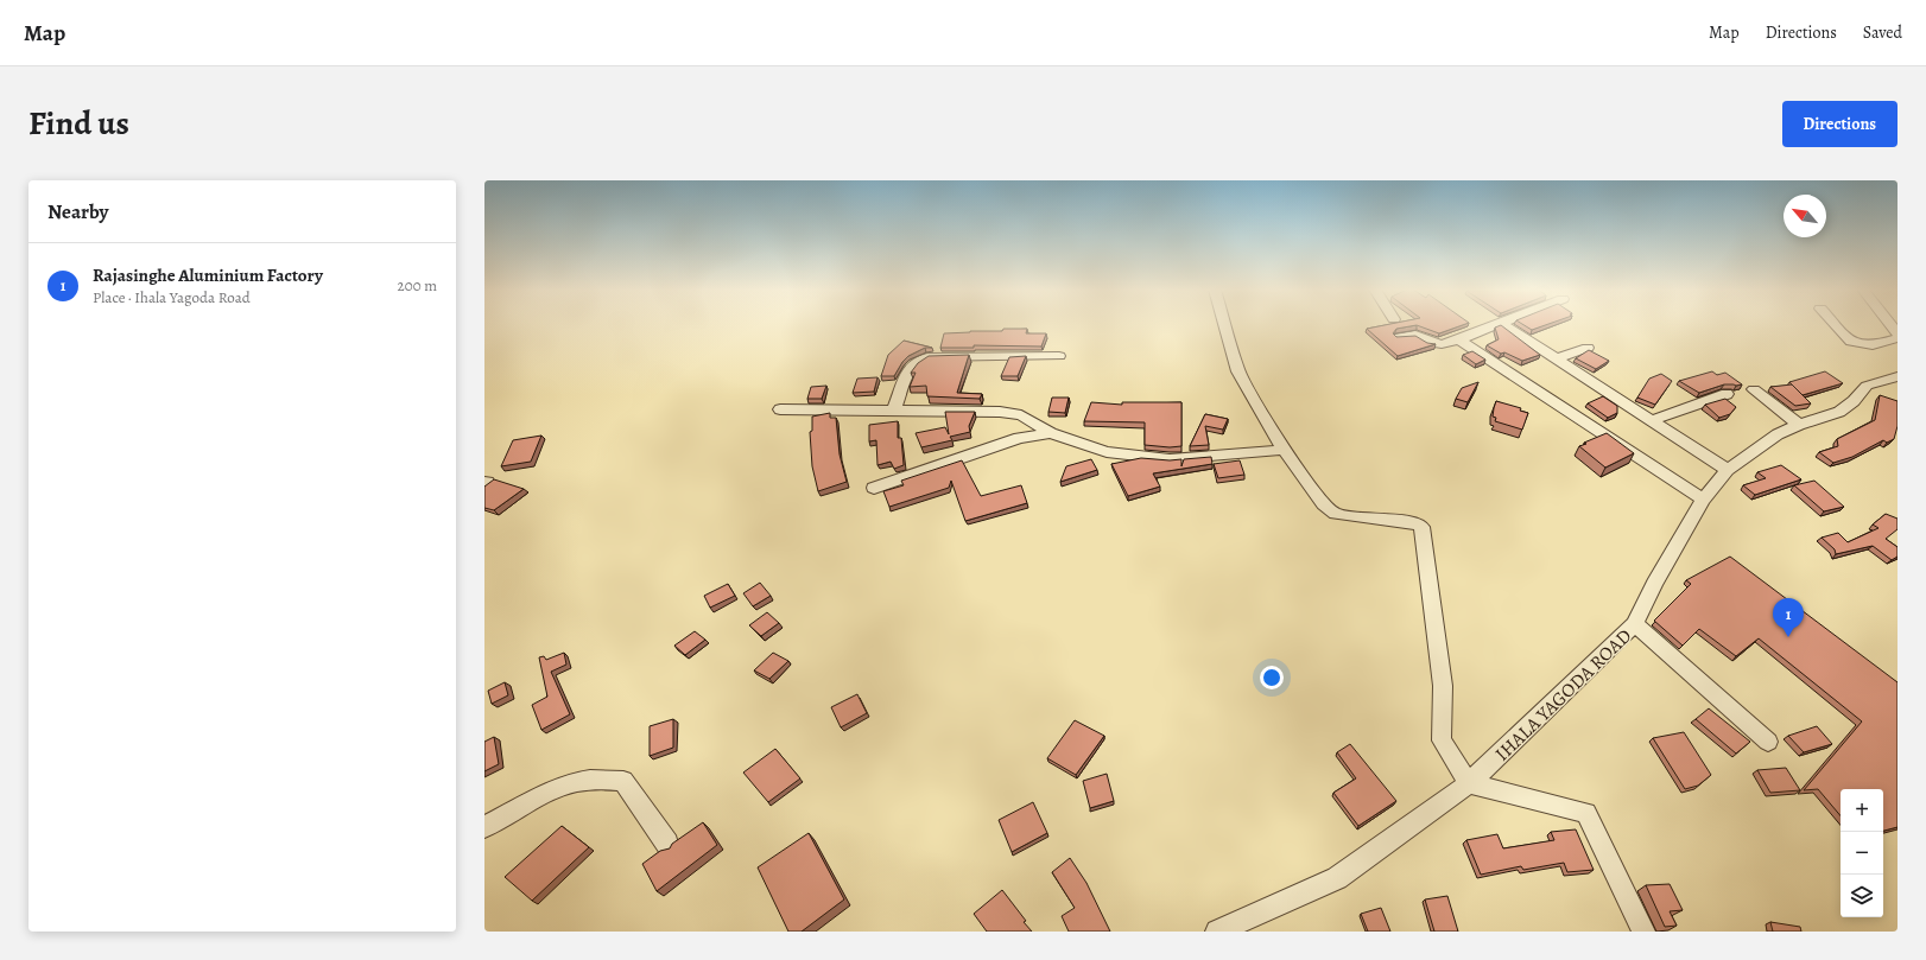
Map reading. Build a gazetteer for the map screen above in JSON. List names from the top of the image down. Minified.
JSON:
{"streets":{"street":["IHALA YAGODA ROAD"]},"north":"top left","page":{"header":"Map","nav":["Map","Directions","Saved"],"title":"Find us","buttons":"Directions","heading":"Nearby","list":[{"mark":"1","name":"Rajasinghe Aluminium Factory","note":"Place · Ihala Yagoda Road","value":"200 m"}],"pins":"1","map_buttons":["+","−"]}}
